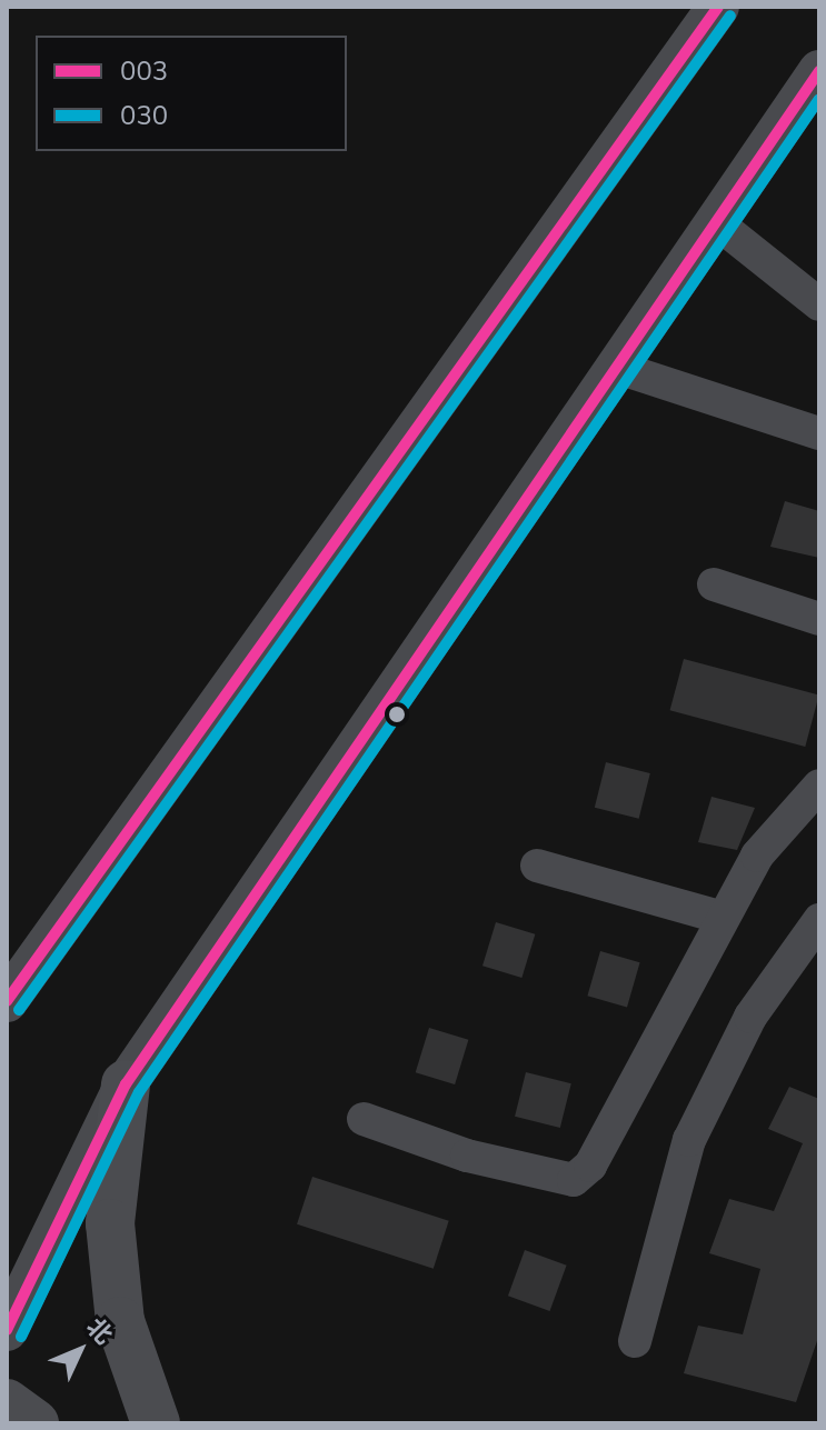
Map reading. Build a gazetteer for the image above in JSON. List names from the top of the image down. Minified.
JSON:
{"lines":["transit line 003","transit line 030"],"legend":["003","030"],"north":"top right"}
